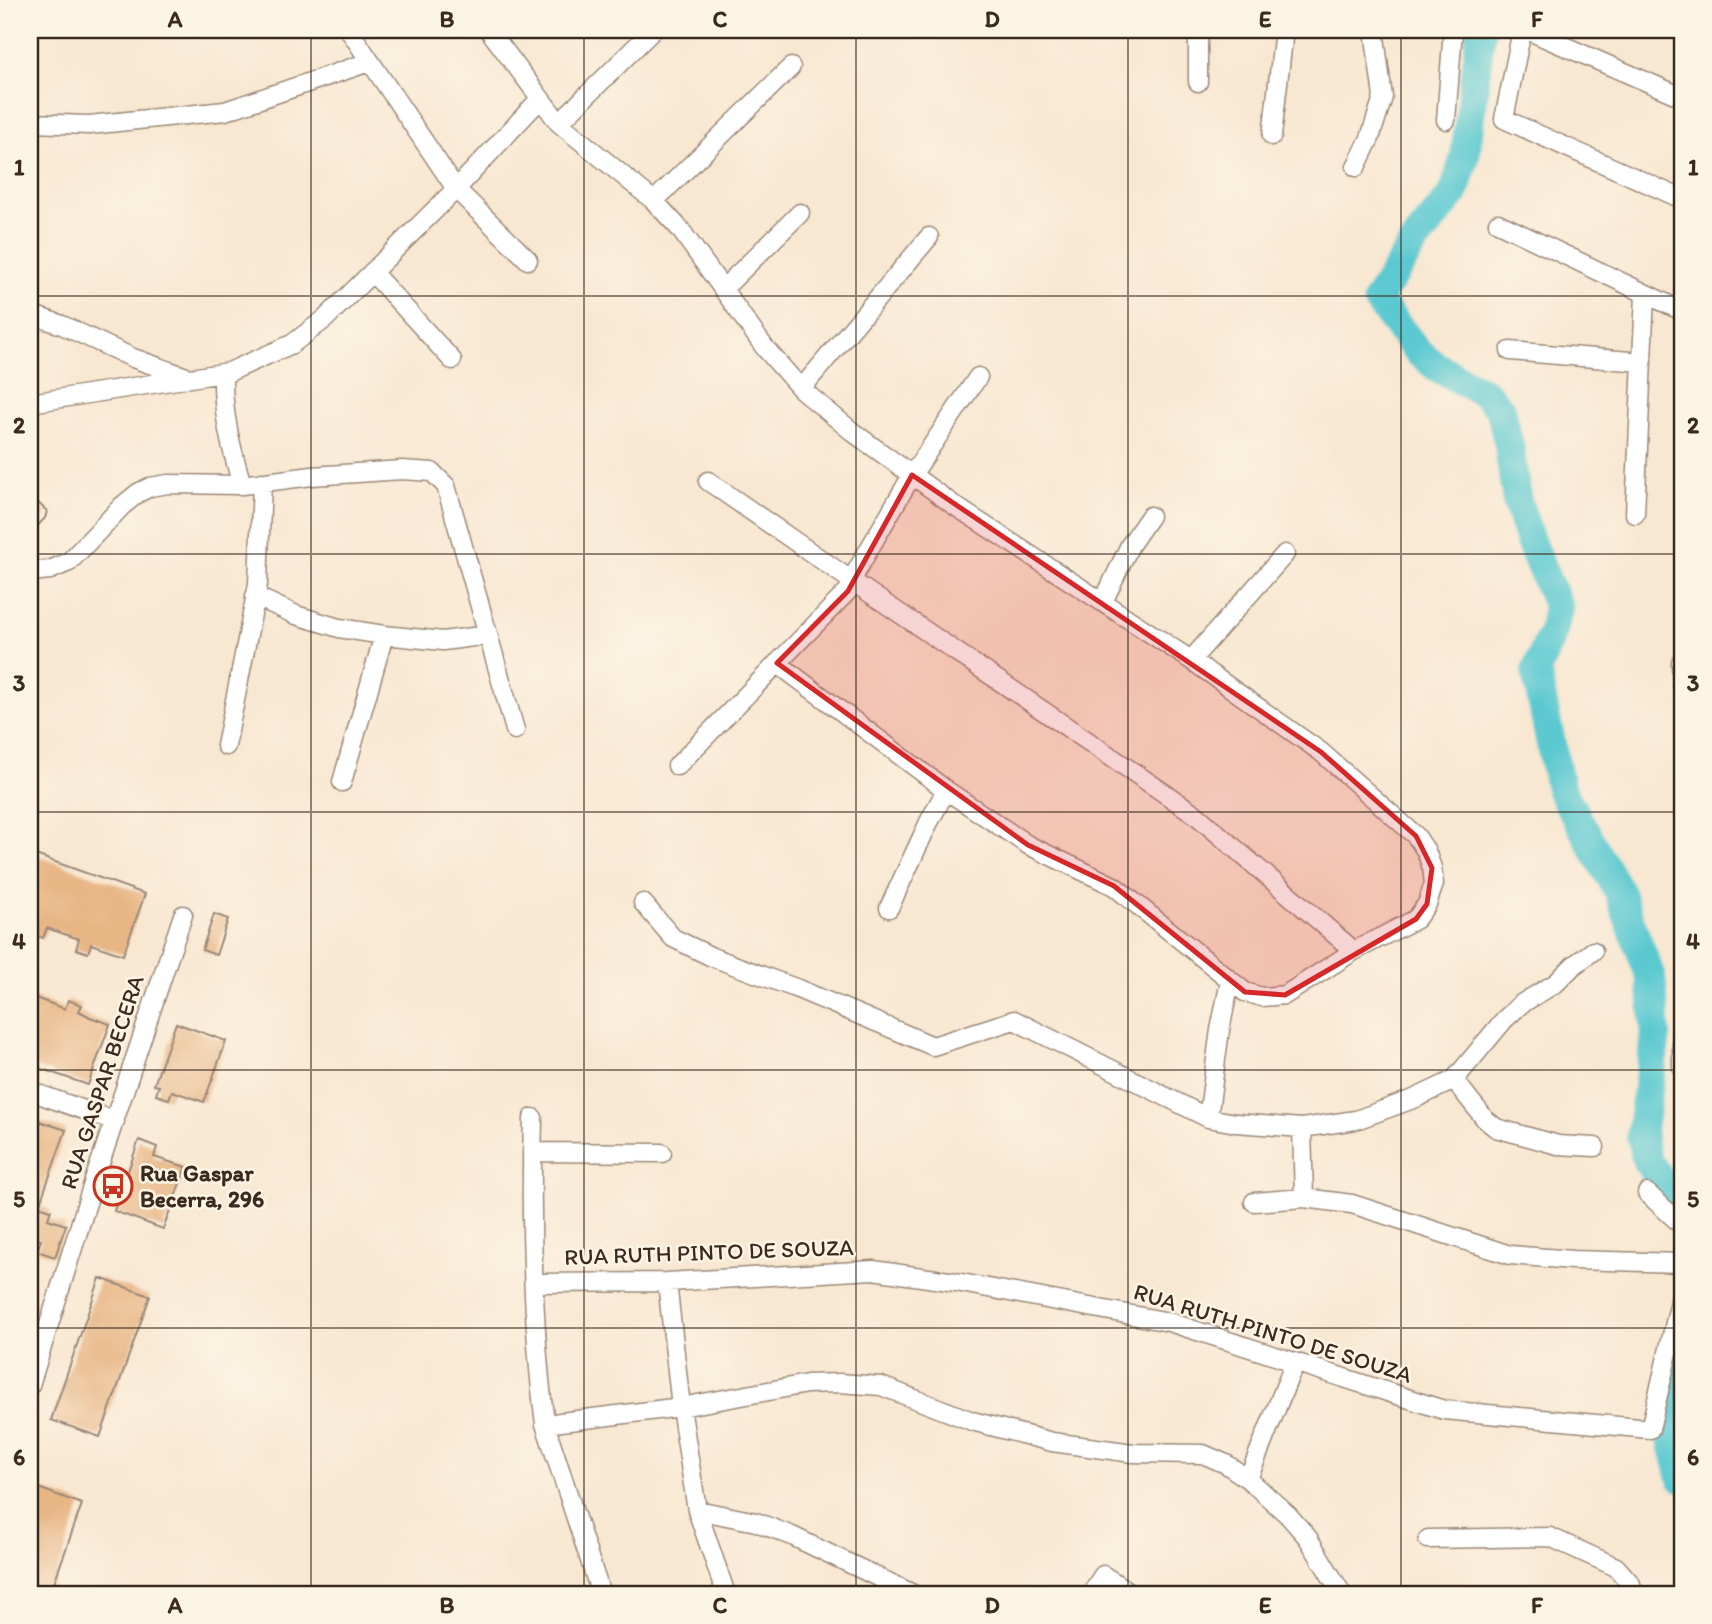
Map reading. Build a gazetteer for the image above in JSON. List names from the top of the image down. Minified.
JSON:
{"streets":{"street":["RUA GASPAR BECERA","RUA RUTH PINTO DE SOUZA"]},"places":{"bus stop":["Rua Gaspar Becerra, 296"]},"grid":{"columns":["A","B","C","D","E","F"],"rows":["1","2","3","4","5","6"]}}
